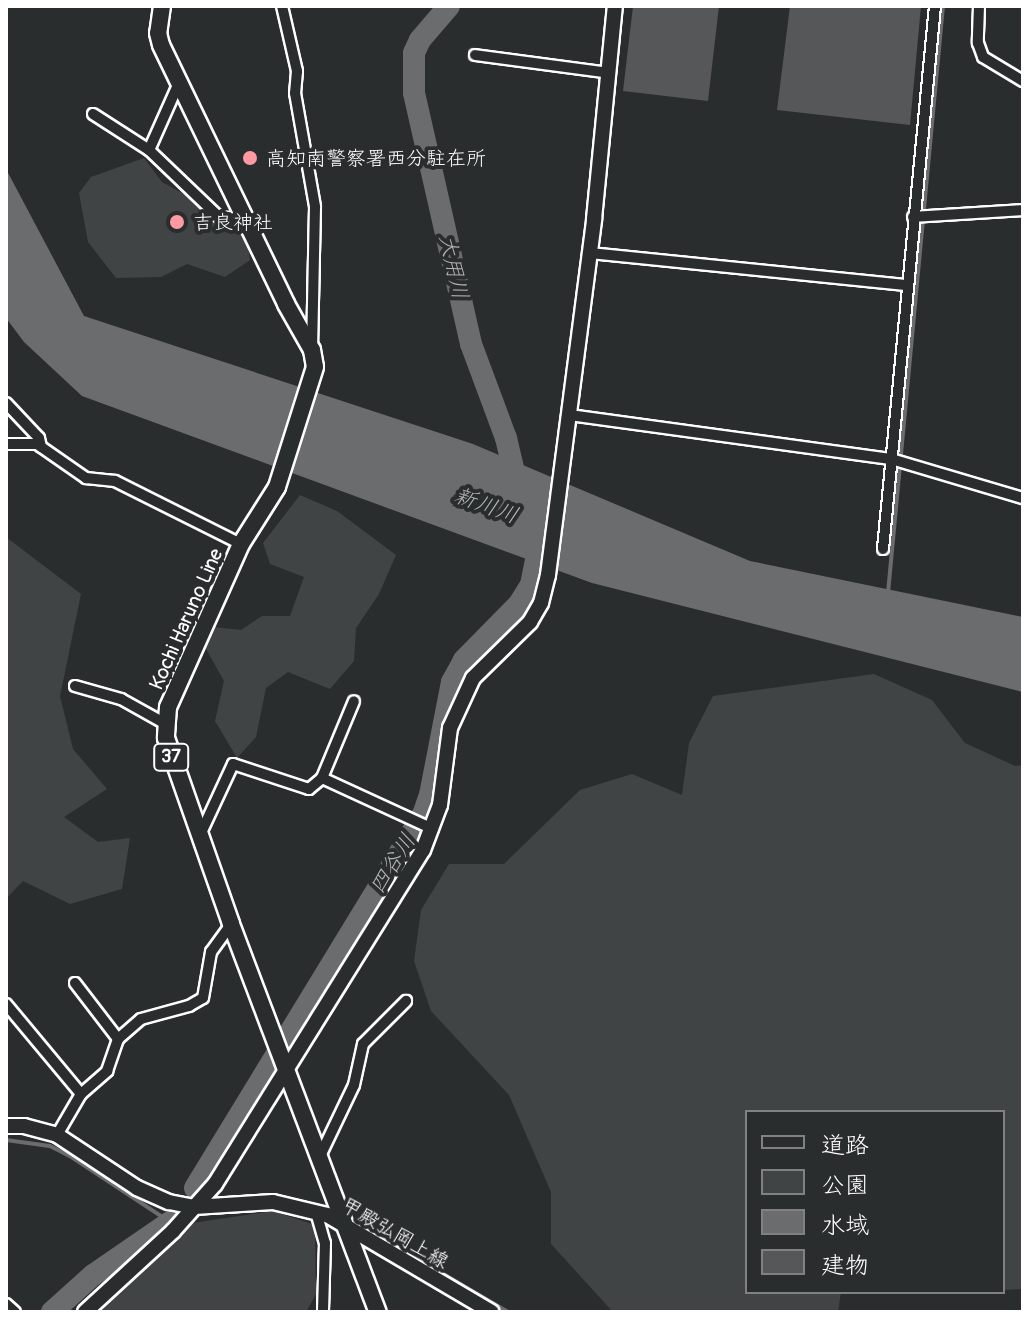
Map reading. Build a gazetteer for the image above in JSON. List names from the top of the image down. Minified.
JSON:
{"streets":{"main road":["Kochi Haruno Line","37"],"street":["甲殿弘岡上線"]},"crossings":[["Kochi Haruno Line","甲殿弘岡上線"]],"water":["大用川","新川川","四谷川"],"places":["高知南警察署西分駐在所","吉良神社"],"legend":["道路","公園","水域","建物"]}
